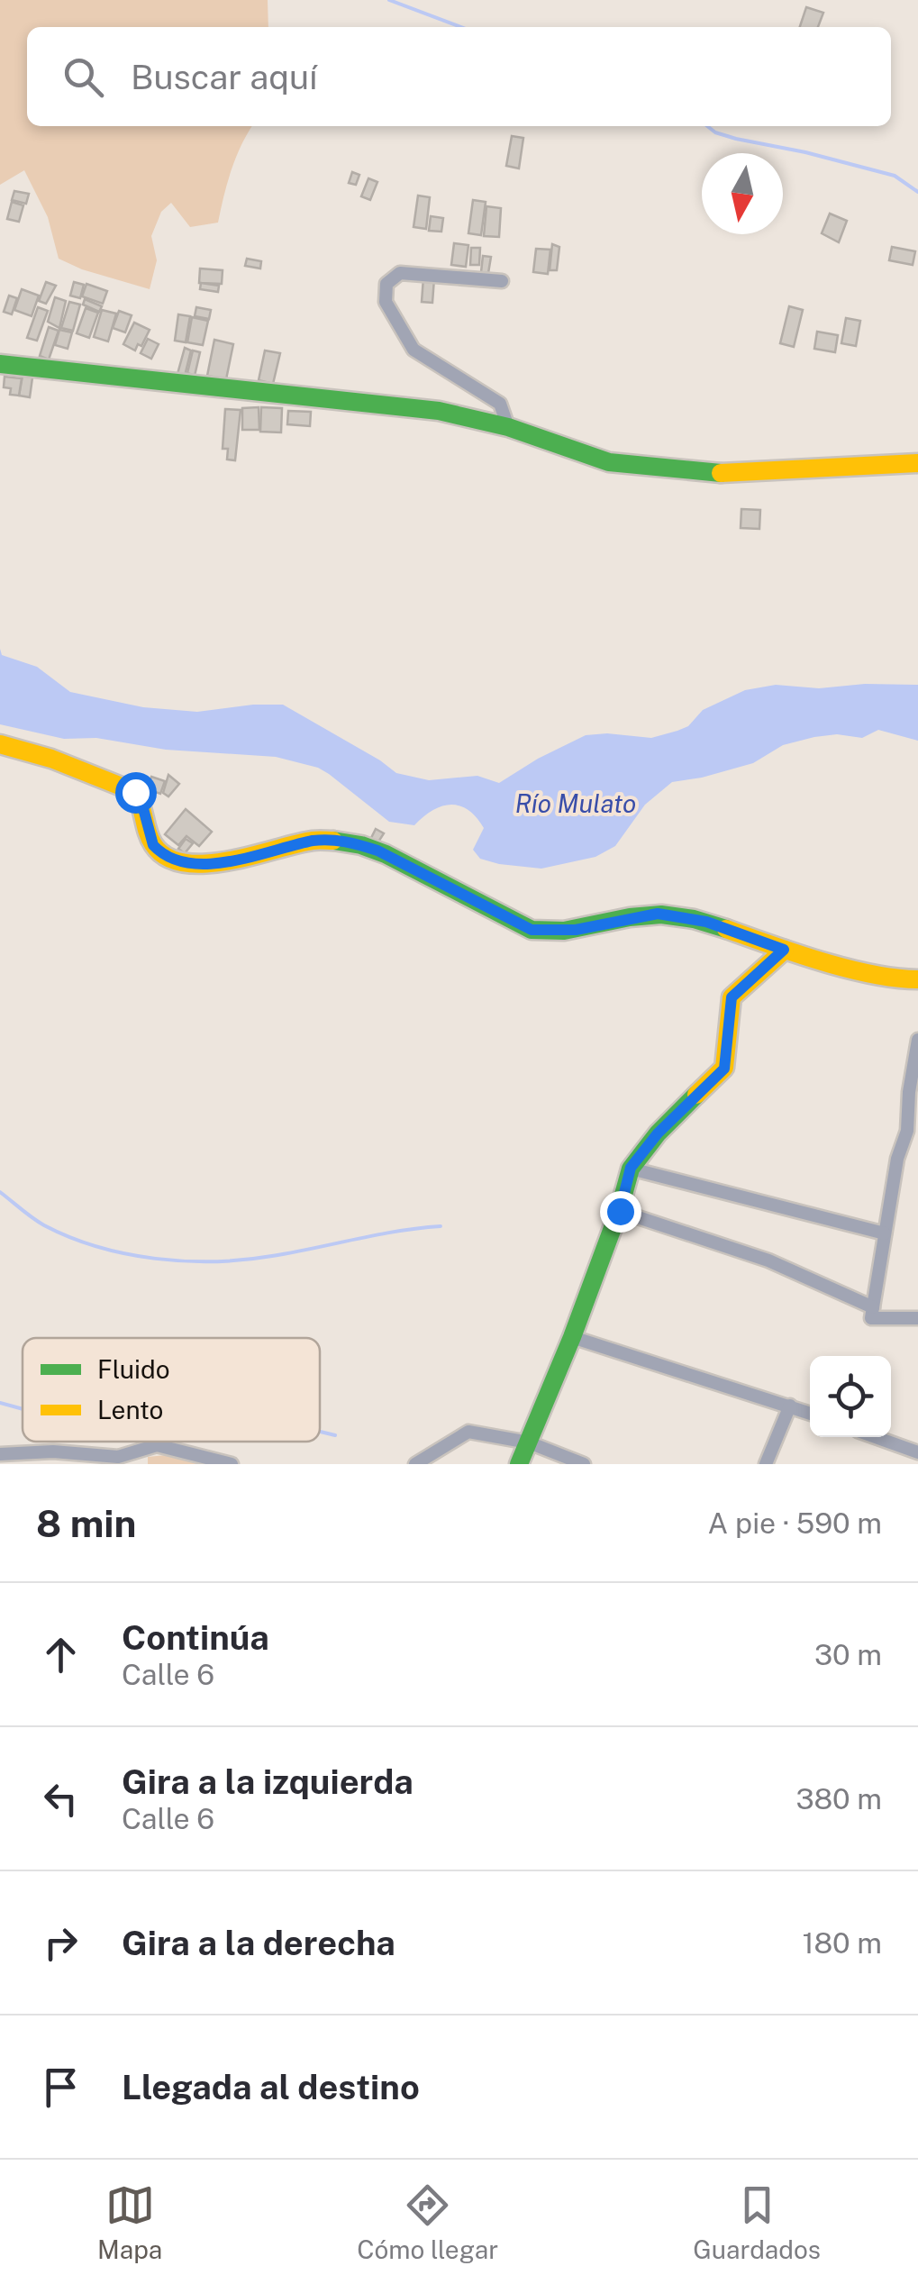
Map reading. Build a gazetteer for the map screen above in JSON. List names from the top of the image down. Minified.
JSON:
{"water":["Río Mulato"],"legend":["Fluido","Lento"],"north":"bottom","page":{"search":"Buscar aquí","heading":["8 min","A pie · 590 m"],"list":[["Continúa","Calle 6","30 m"],["Gira a la izquierda","Calle 6","380 m"],["Gira a la derecha","180 m"],"Llegada al destino"],"nav":["Mapa","Cómo llegar","Guardados"]}}
